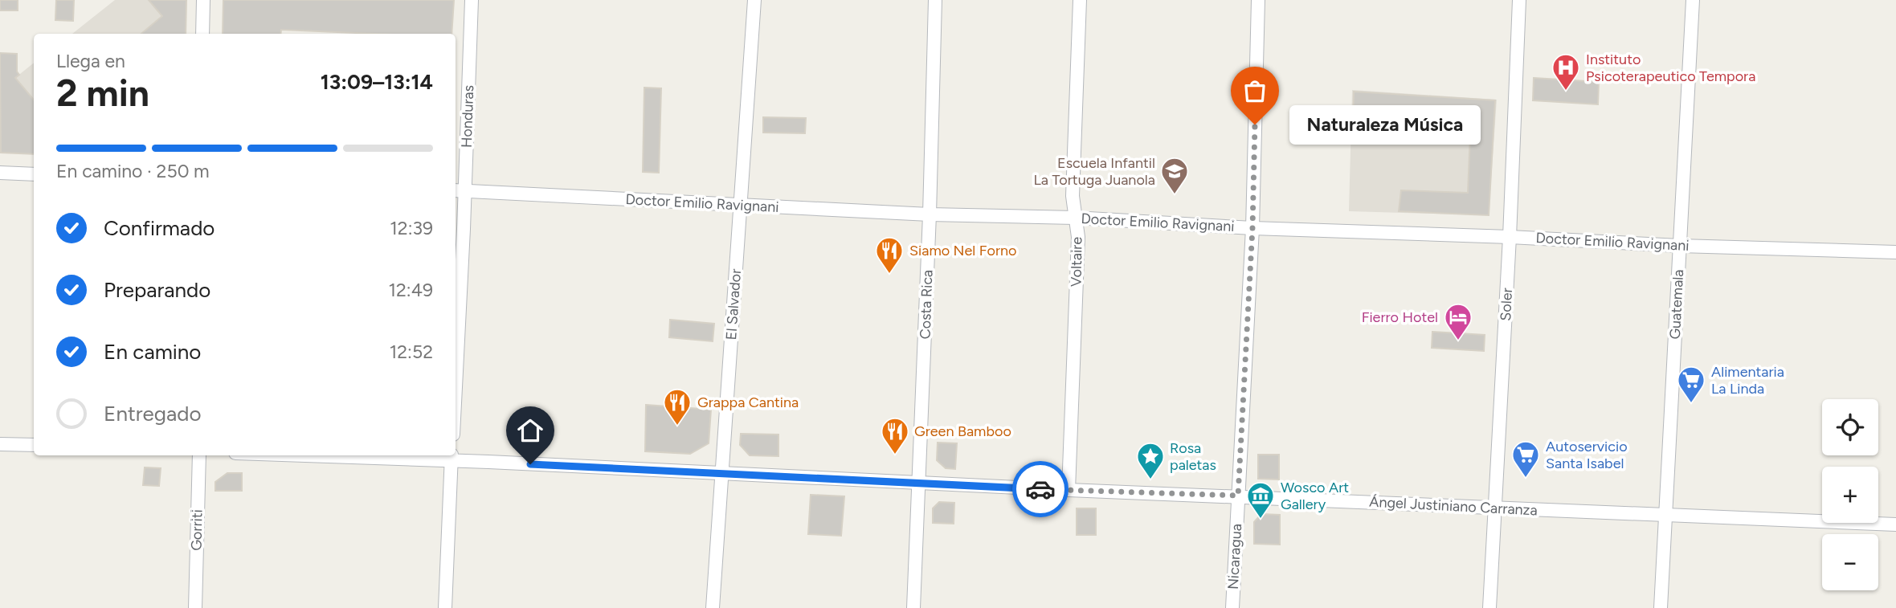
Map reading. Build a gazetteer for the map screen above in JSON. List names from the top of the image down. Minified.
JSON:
{"streets":{"street":["Honduras","Doctor Emilio Ravignani","Voltaire","El Salvador","Costa Rica","Soler","Guatemala","Ángel Justiniano Carranza","Gorriti","Nicaragua"]},"crossings":[["Honduras","Doctor Emilio Ravignani"],["Doctor Emilio Ravignani","Voltaire"],["Doctor Emilio Ravignani","El Salvador"],["Doctor Emilio Ravignani","Costa Rica"],["Doctor Emilio Ravignani","Soler"],["Doctor Emilio Ravignani","Guatemala"],["Doctor Emilio Ravignani","Nicaragua"],["Voltaire","Ángel Justiniano Carranza"],["El Salvador","Ángel Justiniano Carranza"],["Costa Rica","Ángel Justiniano Carranza"],["Soler","Ángel Justiniano Carranza"],["Guatemala","Ángel Justiniano Carranza"],["Ángel Justiniano Carranza","Nicaragua"]],"places":{"hospital":["Instituto Psicoterapeutico Tempora"],"other":["Naturaleza Música"],"school or university":["Escuela Infantil La Tortuga Juanola"],"restaurant":["Siamo Nel Forno","Grappa Cantina","Green Bamboo"],"hotel":["Fierro Hotel"],"supermarket":["Alimentaria La Linda","Autoservicio Santa Isabel"],"place":["Rosa paletas"],"museum":["Wosco Art Gallery"]},"page":{"heading":["2 min","Llega en","13:09–13:14"],"bubble":"Naturaleza Música","bar":"En camino · 250 m","list":[["Confirmado","12:39"],["Preparando","12:49"],["En camino","12:52"],"Entregado"],"map_buttons":["+","−"]}}
